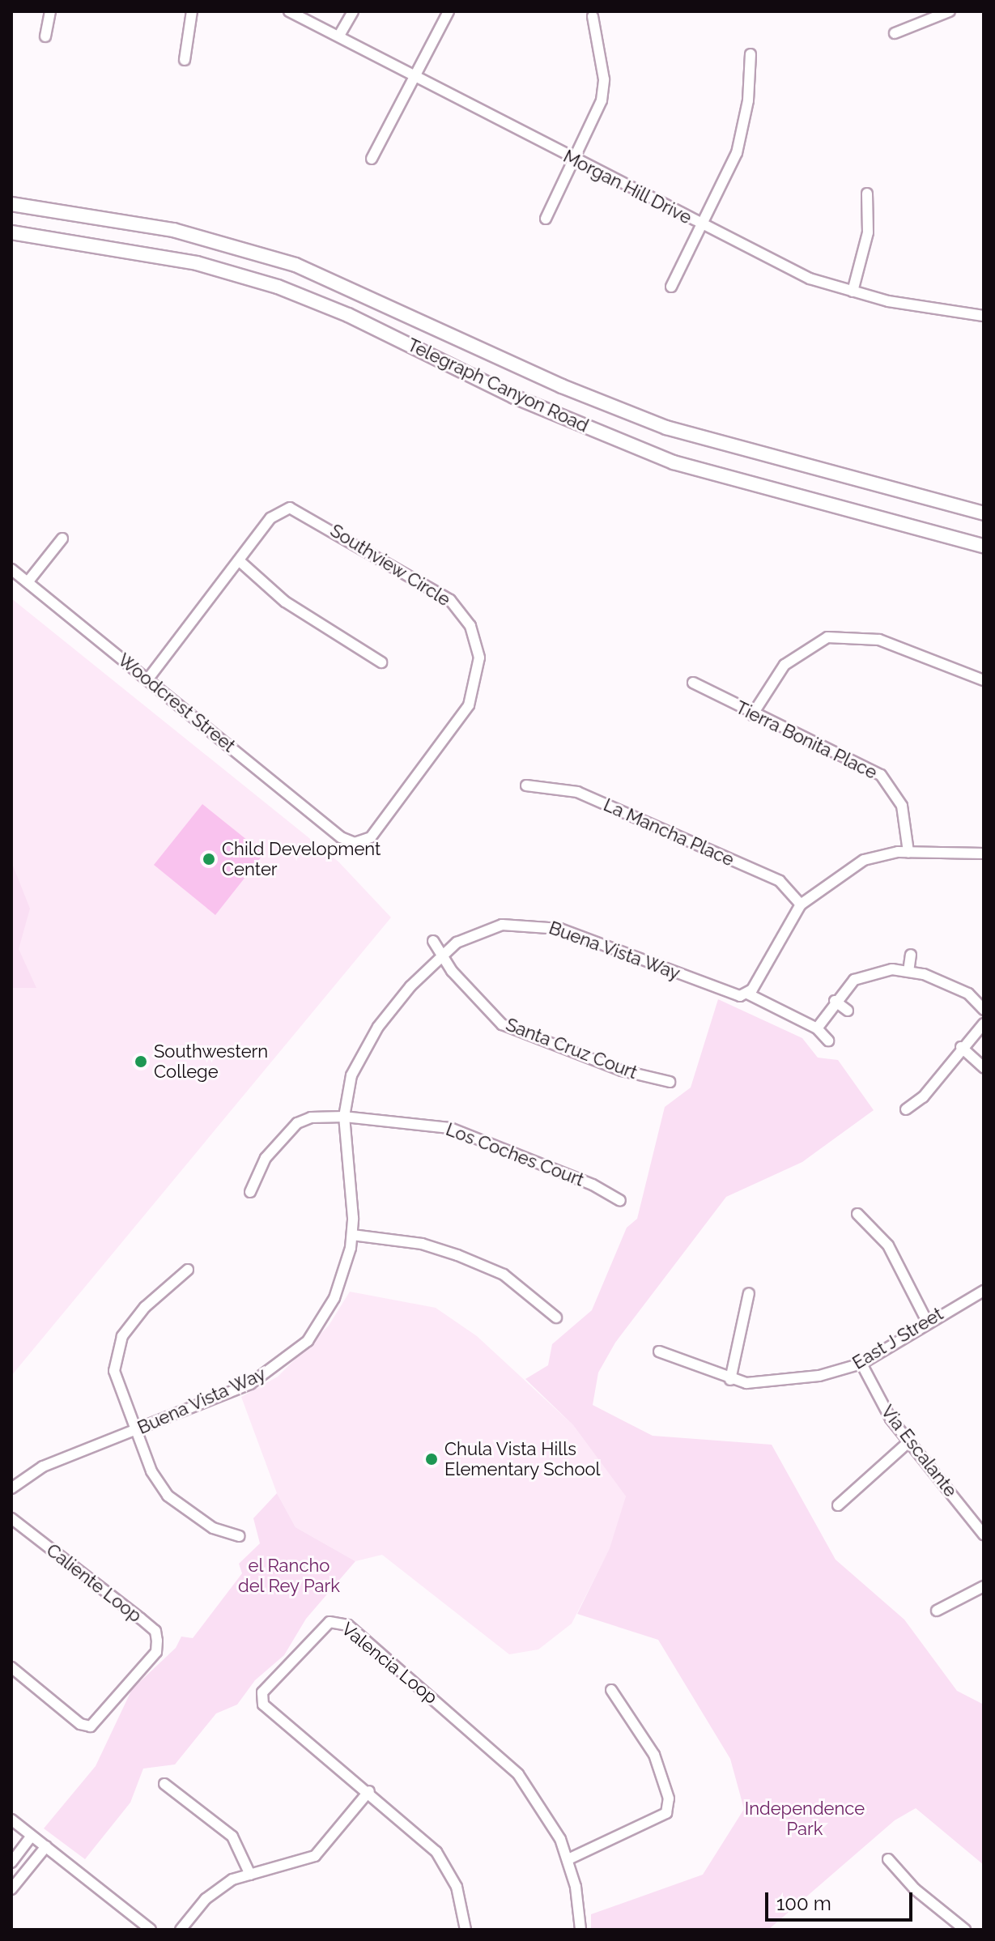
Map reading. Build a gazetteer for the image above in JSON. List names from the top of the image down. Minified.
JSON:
{"streets":{"main road":["Telegraph Canyon Road"],"street":["Morgan Hill Drive","Southview Circle","Woodcrest Street","Tierra Bonita Place","La Mancha Place","Buena Vista Way","Santa Cruz Court","Los Coches Court","East J Street","Via Escalante","Caliente Loop","Valencia Loop"]},"crossings":[["Southview Circle","Woodcrest Street"],["Buena Vista Way","Santa Cruz Court"],["Buena Vista Way","Los Coches Court"],["East J Street","Via Escalante"]],"parks":["el Rancho del Rey Park","Independence Park"],"places":["Child Development Center","Southwestern College","Chula Vista Hills Elementary School"],"scale_bar":"100 m"}
